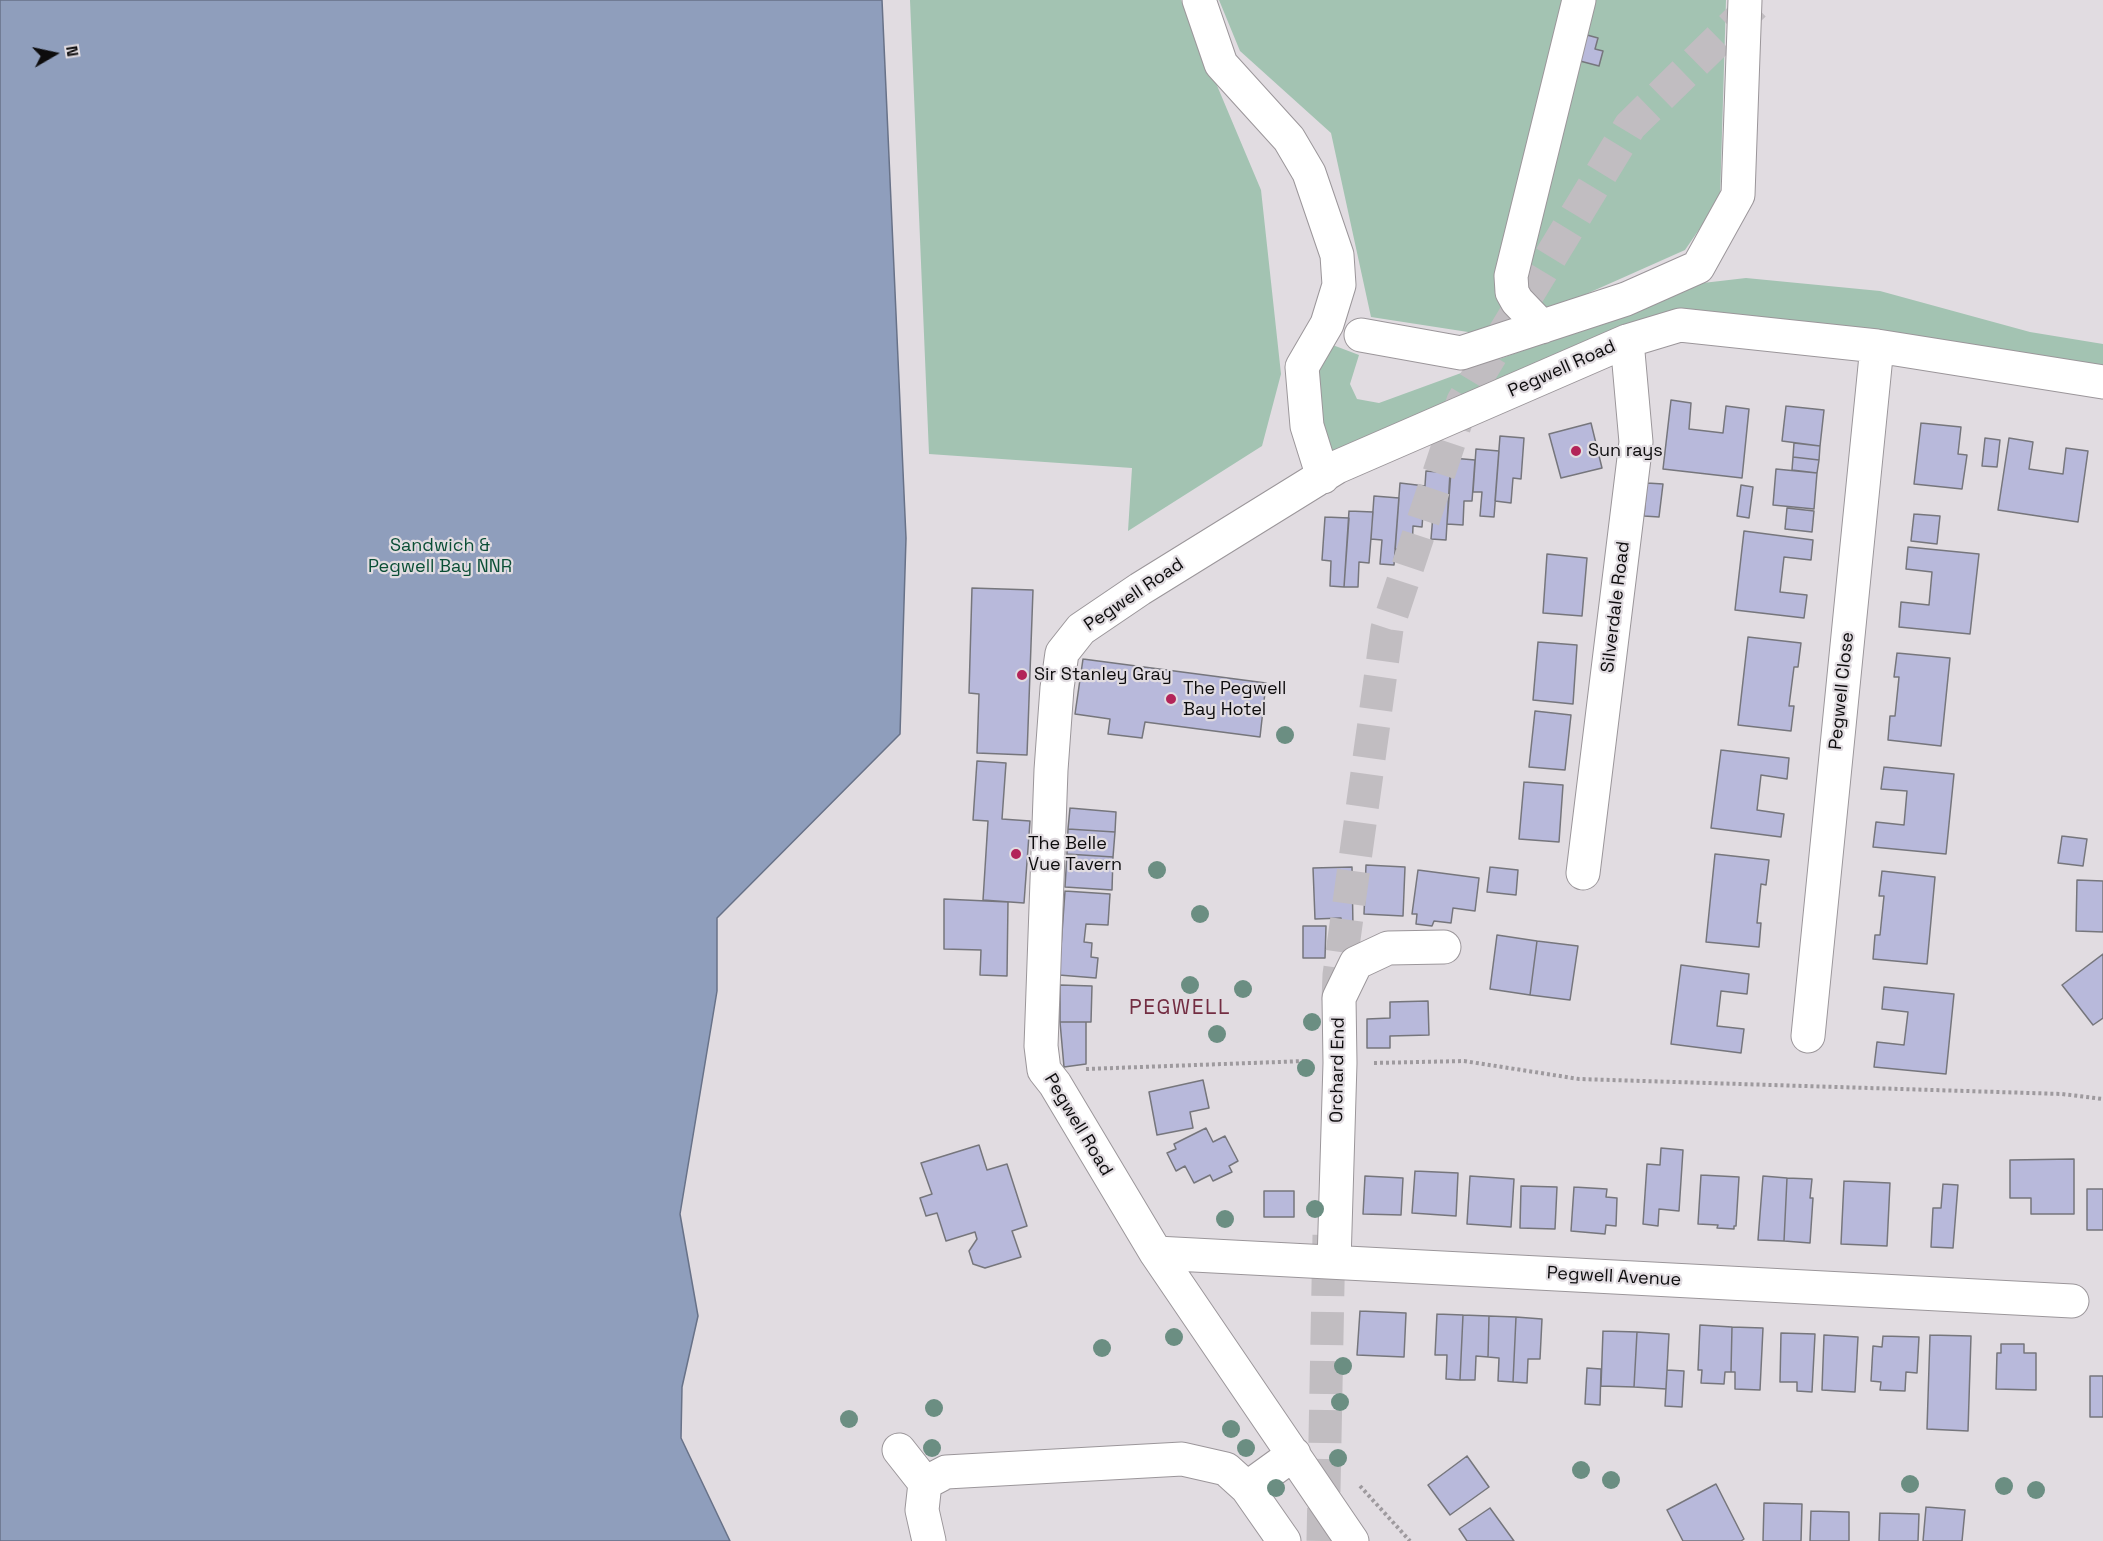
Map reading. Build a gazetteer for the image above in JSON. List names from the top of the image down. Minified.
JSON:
{"streets":{"street":["Pegwell Road","Silverdale Road","Pegwell Close","Orchard End","Pegwell Avenue"]},"crossings":[["Pegwell Road","Silverdale Road"],["Pegwell Road","Pegwell Close"],["Pegwell Road","Pegwell Avenue"],["Orchard End","Pegwell Avenue"]],"districts":["PEGWELL"],"parks":["Sandwich & Pegwell Bay NNR"],"places":["Sun rays","Sir Stanley Gray","The Pegwell Bay Hotel","The Belle Vue Tavern"],"north":"right"}
